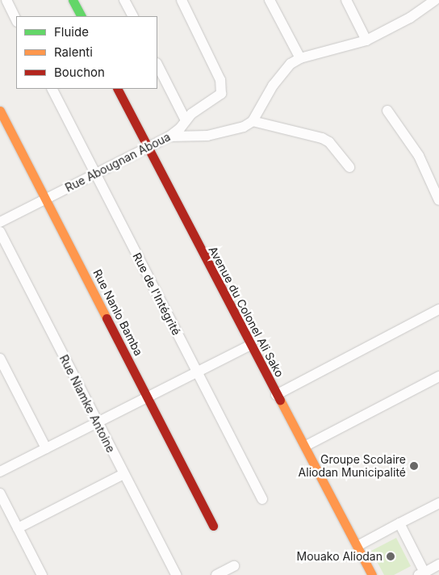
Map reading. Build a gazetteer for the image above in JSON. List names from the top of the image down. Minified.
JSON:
{"streets":{"street":["Rue Abougnan Aboua","Rue de l'Intégrité","Avenue du Colonel Ali Sako","Rue Nanlo Bamba","Rue Niamke Antoine"]},"crossings":[["Rue Abougnan Aboua","Rue de l'Intégrité"],["Rue Abougnan Aboua","Avenue du Colonel Ali Sako"],["Rue Abougnan Aboua","Rue Nanlo Bamba"]],"places":["Groupe Scolaire Aliodan Municipalité","Mouako Aliodan"],"legend":["Fluide","Ralenti","Bouchon"]}
